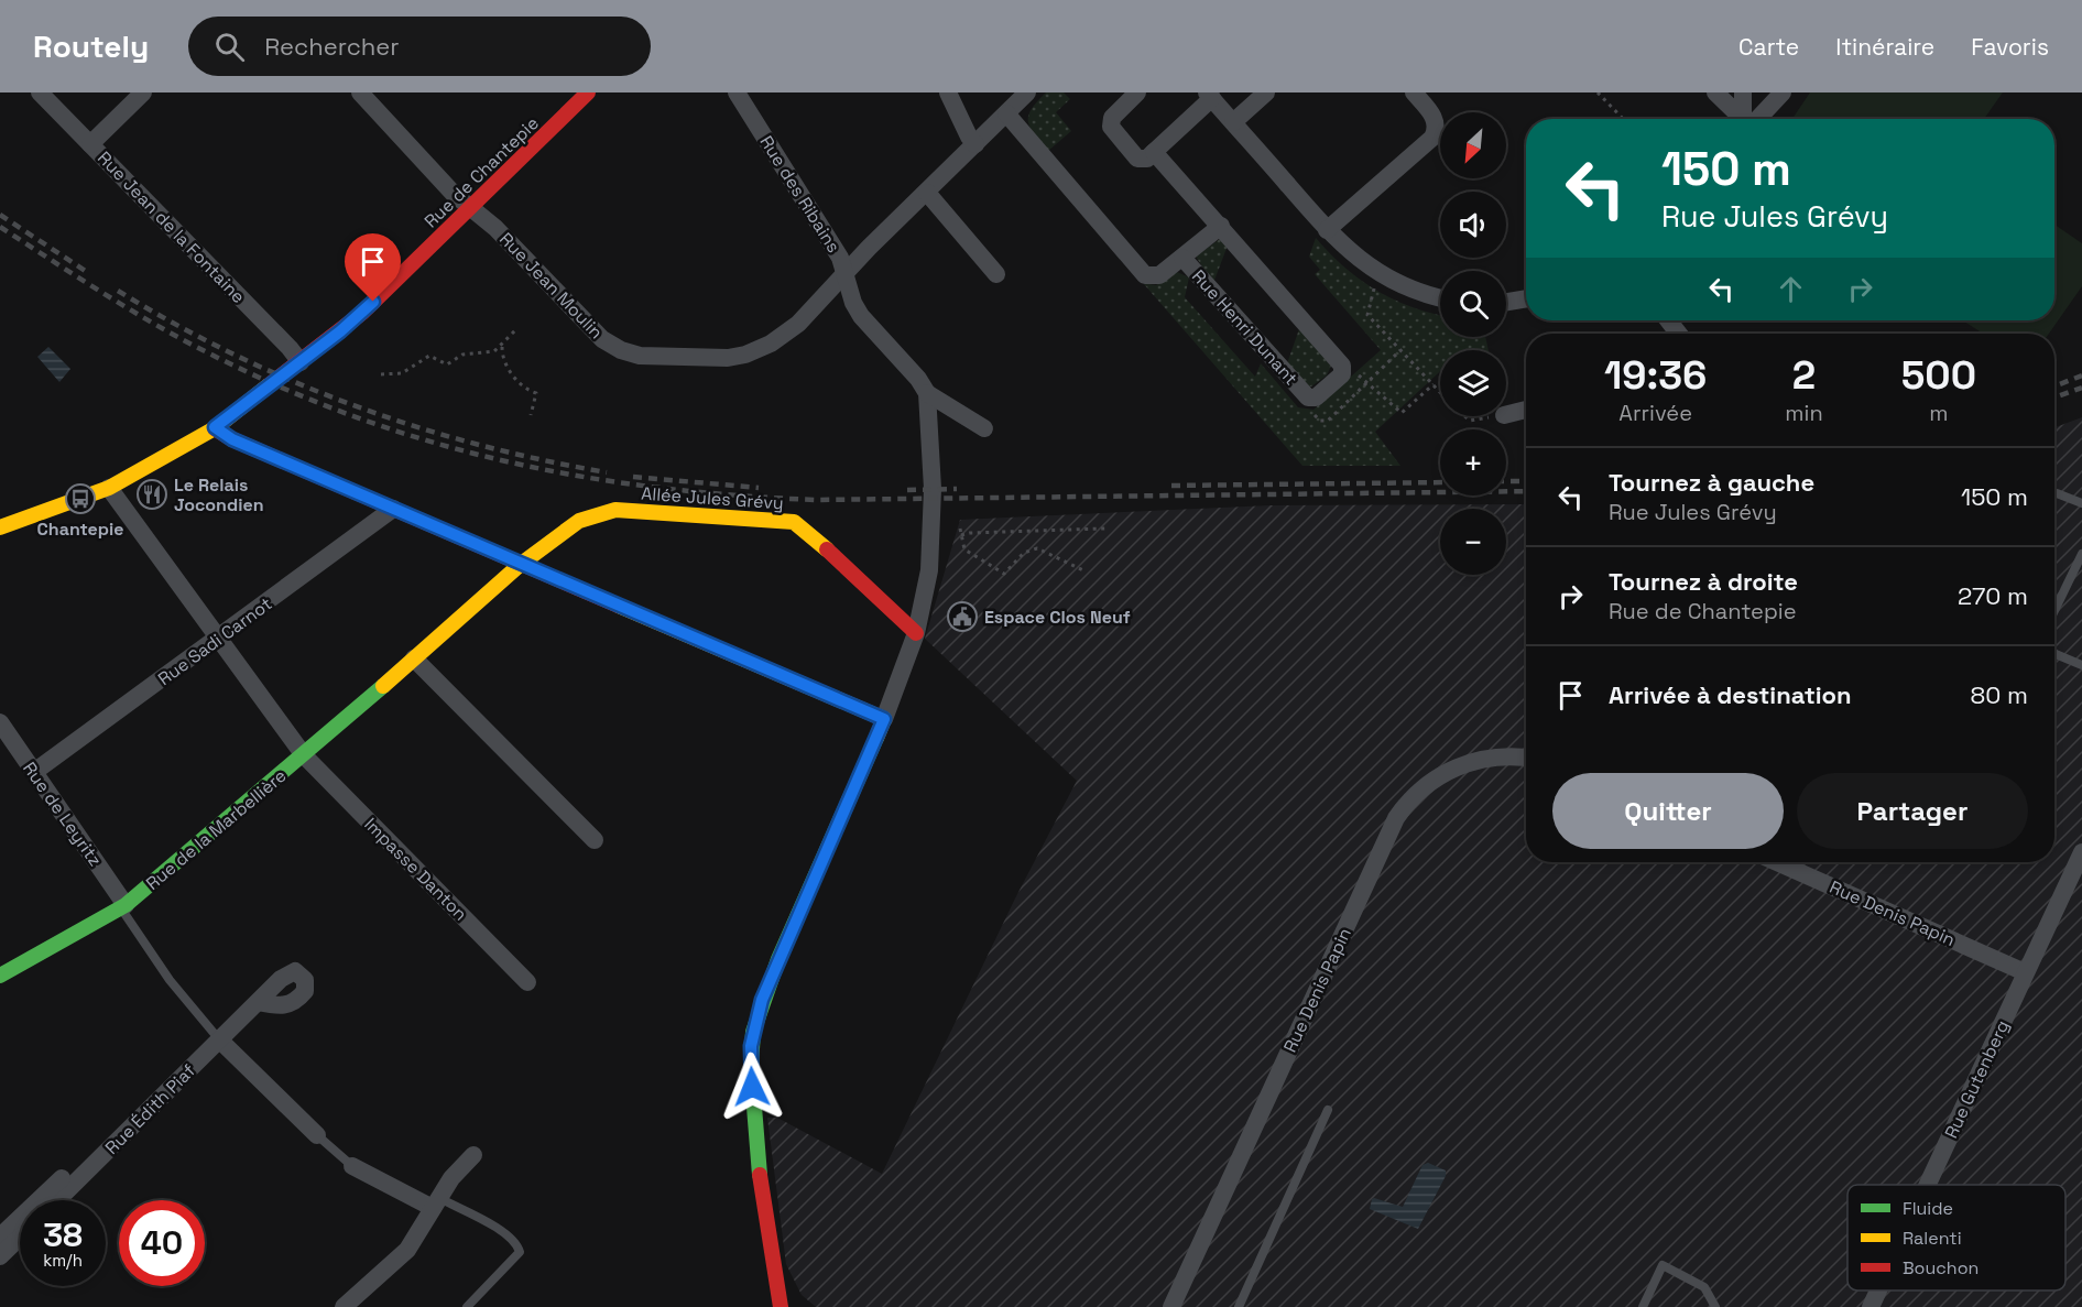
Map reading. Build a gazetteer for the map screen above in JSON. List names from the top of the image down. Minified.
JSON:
{"streets":{"street":["Rue de Chantepie","Rue des Ribains","Rue Jean de la Fontaine","Rue Jean Moulin","Rue Henri Dunant","Allée Jules Grévy","Rue Sadi Carnot","Rue de Leyritz","Rue de la Marbellière","Impasse Danton","Rue Denis Papin","Rue Gutenberg","Rue Édith Piaf"]},"crossings":[["Rue de Chantepie","Rue Jean de la Fontaine"],["Rue de Chantepie","Rue Jean Moulin"],["Rue de Chantepie","Impasse Danton"],["Rue des Ribains","Rue Jean Moulin"],["Rue Jean Moulin","Rue Henri Dunant"],["Allée Jules Grévy","Rue de la Marbellière"],["Rue Sadi Carnot","Rue de Leyritz"],["Rue Sadi Carnot","Impasse Danton"],["Rue de Leyritz","Rue de la Marbellière"],["Rue de la Marbellière","Impasse Danton"],["Rue Denis Papin","Rue Gutenberg"]],"places":{"restaurant":["Le Relais Jocondien"],"bus stop":["Chantepie"],"public building":["Espace Clos Neuf"]},"legend":["Fluide","Ralenti","Bouchon"],"north":"bottom left","page":{"header":"Routely","search":"Rechercher","nav":["Carte","Itinéraire","Favoris"],"map_buttons":["+","−"],"turn":["150 m","Rue Jules Grévy"],"eta":["19:36","Arrivée","2","min","500","m"],"list":[{"name":"Tournez à gauche","note":"Rue Jules Grévy","value":"150 m"},{"name":"Tournez à droite","note":"Rue de Chantepie","value":"270 m"},{"name":"Arrivée à destination","value":"80 m"}],"buttons":["Quitter","Partager"],"speed":"38 km/h","limit":"40"}}
